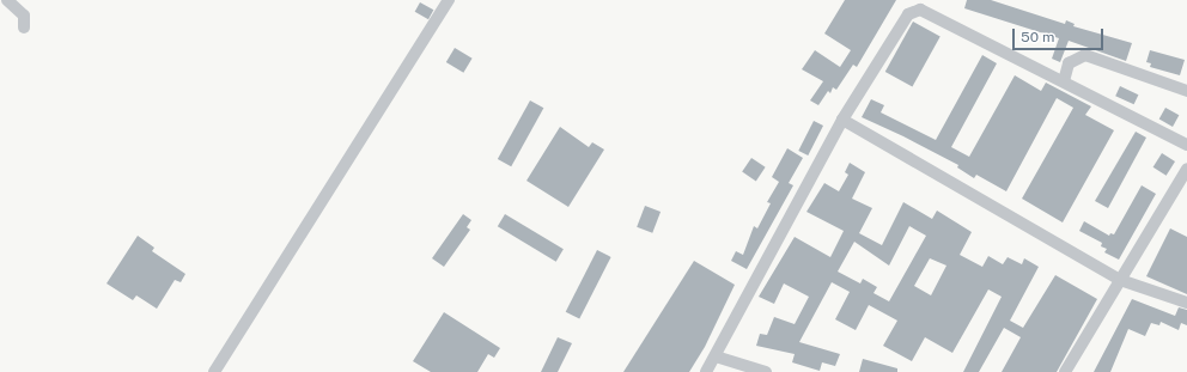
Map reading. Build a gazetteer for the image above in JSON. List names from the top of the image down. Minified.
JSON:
{"scale_bar":"50 m"}
